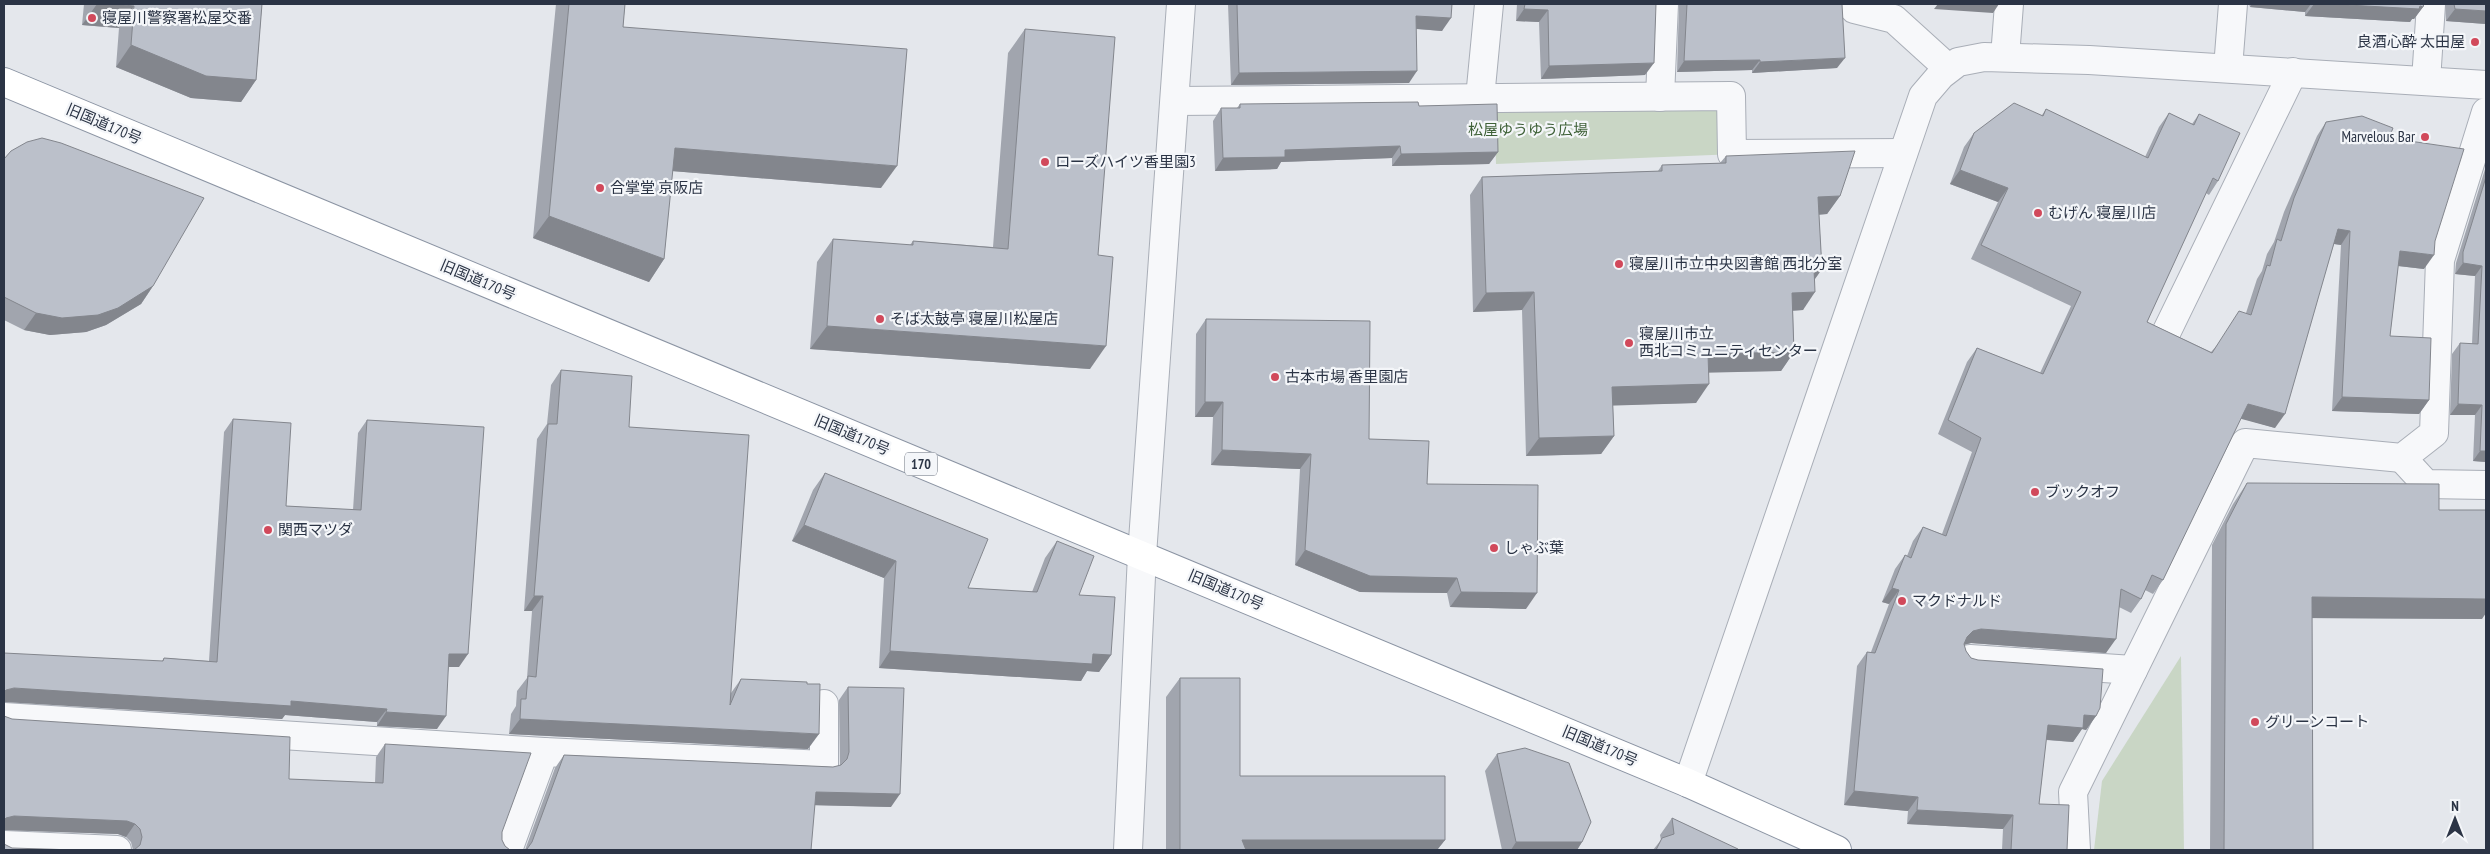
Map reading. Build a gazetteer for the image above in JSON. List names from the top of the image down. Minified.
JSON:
{"streets":{"highway":["旧国道170号","170"]},"parks":["松屋ゆうゆう広場"],"places":["寝屋川警察署松屋交番","良酒心酔 太田屋","Marvelous Bar","ローズハイツ香里園3","合掌堂 京阪店","むげん 寝屋川店","寝屋川市立中央図書館 西北分室","そば太鼓亭 寝屋川松屋店","寝屋川市立 西北コミュニティセンター","古本市場 香里園店","ブックオフ","関西マツダ","しゃぶ葉","マクドナルド","グリーンコート"],"north":"top"}
